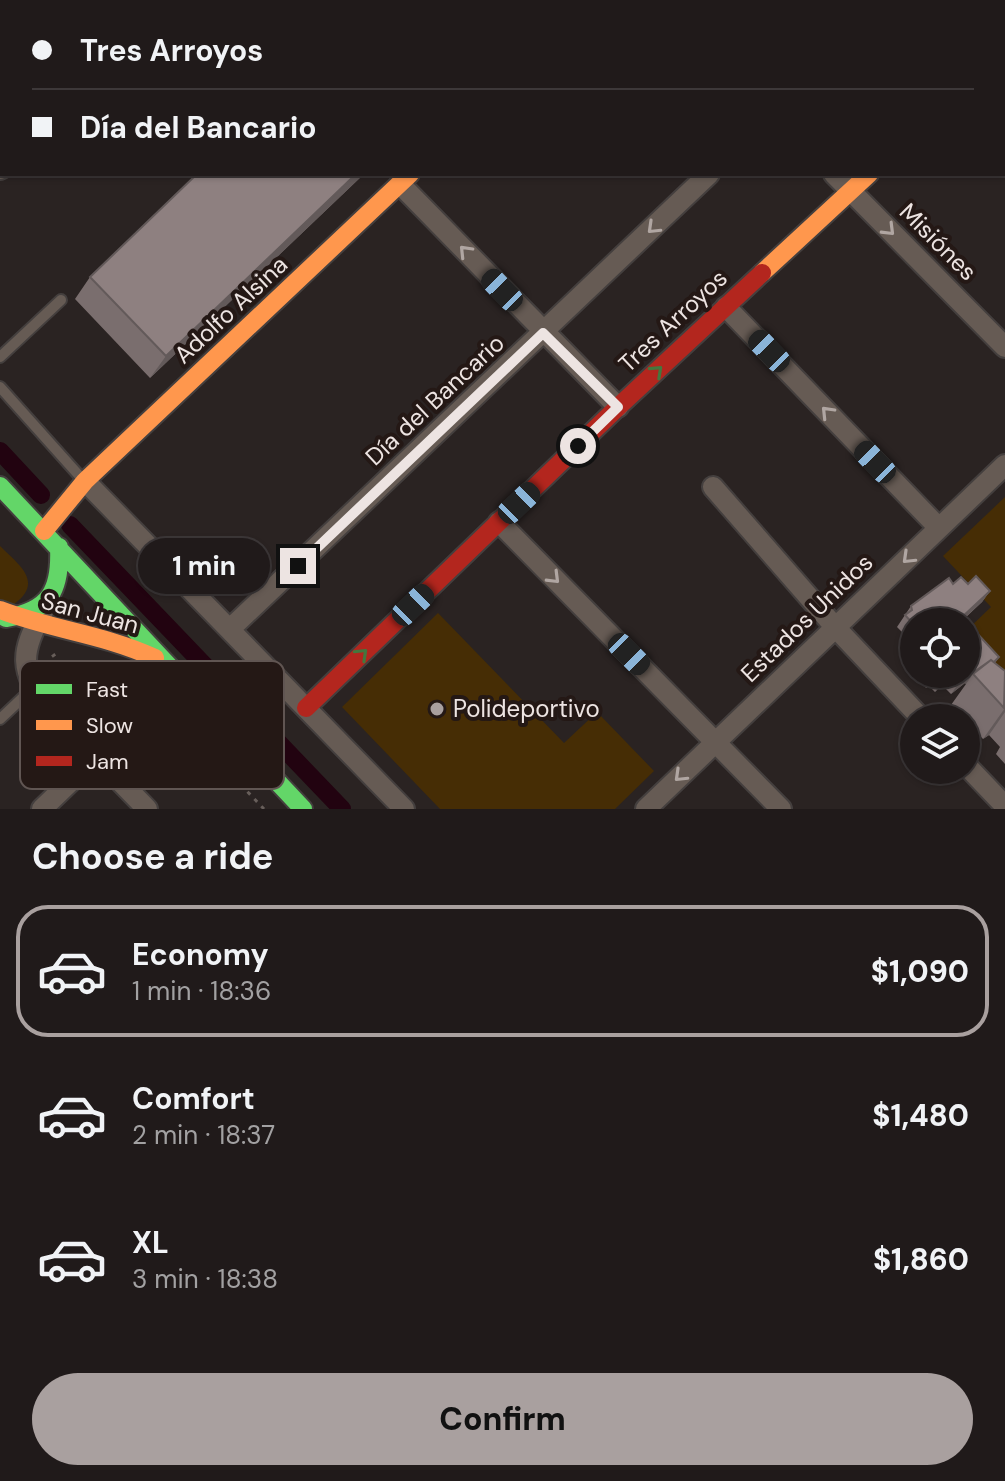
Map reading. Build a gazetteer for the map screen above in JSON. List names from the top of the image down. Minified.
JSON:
{"streets":{"main road":["Adolfo Alsina","Tres Arroyos","San Juan"],"street":["Misiónes","Día del Bancario","Estados Unidos"]},"crossings":[["Misiónes","Tres Arroyos"],["Adolfo Alsina","San Juan"]],"one_way":["Tres Arroyos","Estados Unidos"],"places":["Polideportivo"],"legend":["Fast","Slow","Jam"],"page":{"banner":["Tres Arroyos","Día del Bancario"],"bubble":"1 min","heading":"Choose a ride","list":[{"name":"Economy","note":"1 min · 18:36","value":"$1,090"},{"name":"Comfort","note":"2 min · 18:37","value":"$1,480"},{"name":"XL","note":"3 min · 18:38","value":"$1,860"}],"buttons":"Confirm"}}
